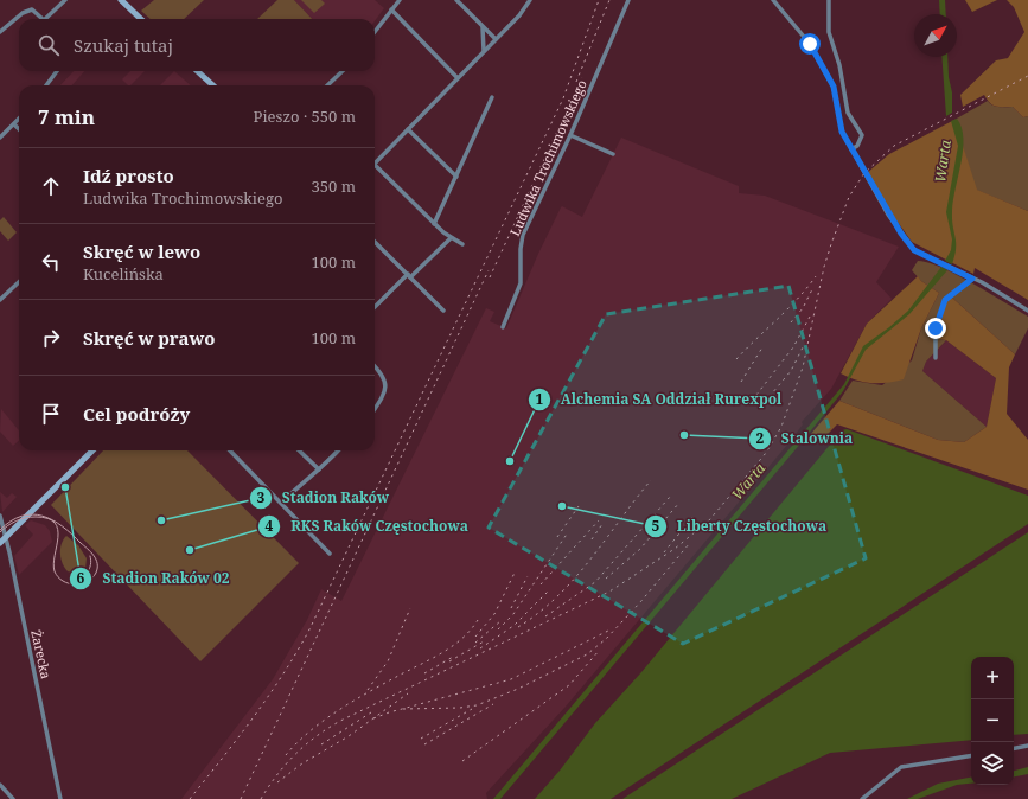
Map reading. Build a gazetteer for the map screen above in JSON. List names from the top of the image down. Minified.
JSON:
{"streets":{"street":["Ludwika Trochimowskiego","Żarecka"]},"water":["Warta"],"places":["Stalownia","Alchemia SA Oddział Rurexpol","Stadion Raków 02","Liberty Częstochowa","Stadion Raków","RKS Raków Częstochowa"],"north":"top right","page":{"search":"Szukaj tutaj","heading":["7 min","Pieszo · 550 m"],"list":[["Idź prosto","Ludwika Trochimowskiego","350 m"],["Skręć w lewo","Kucelińska","100 m"],["Skręć w prawo","100 m"],"Cel podróży"],"map_buttons":["+","−"]}}
